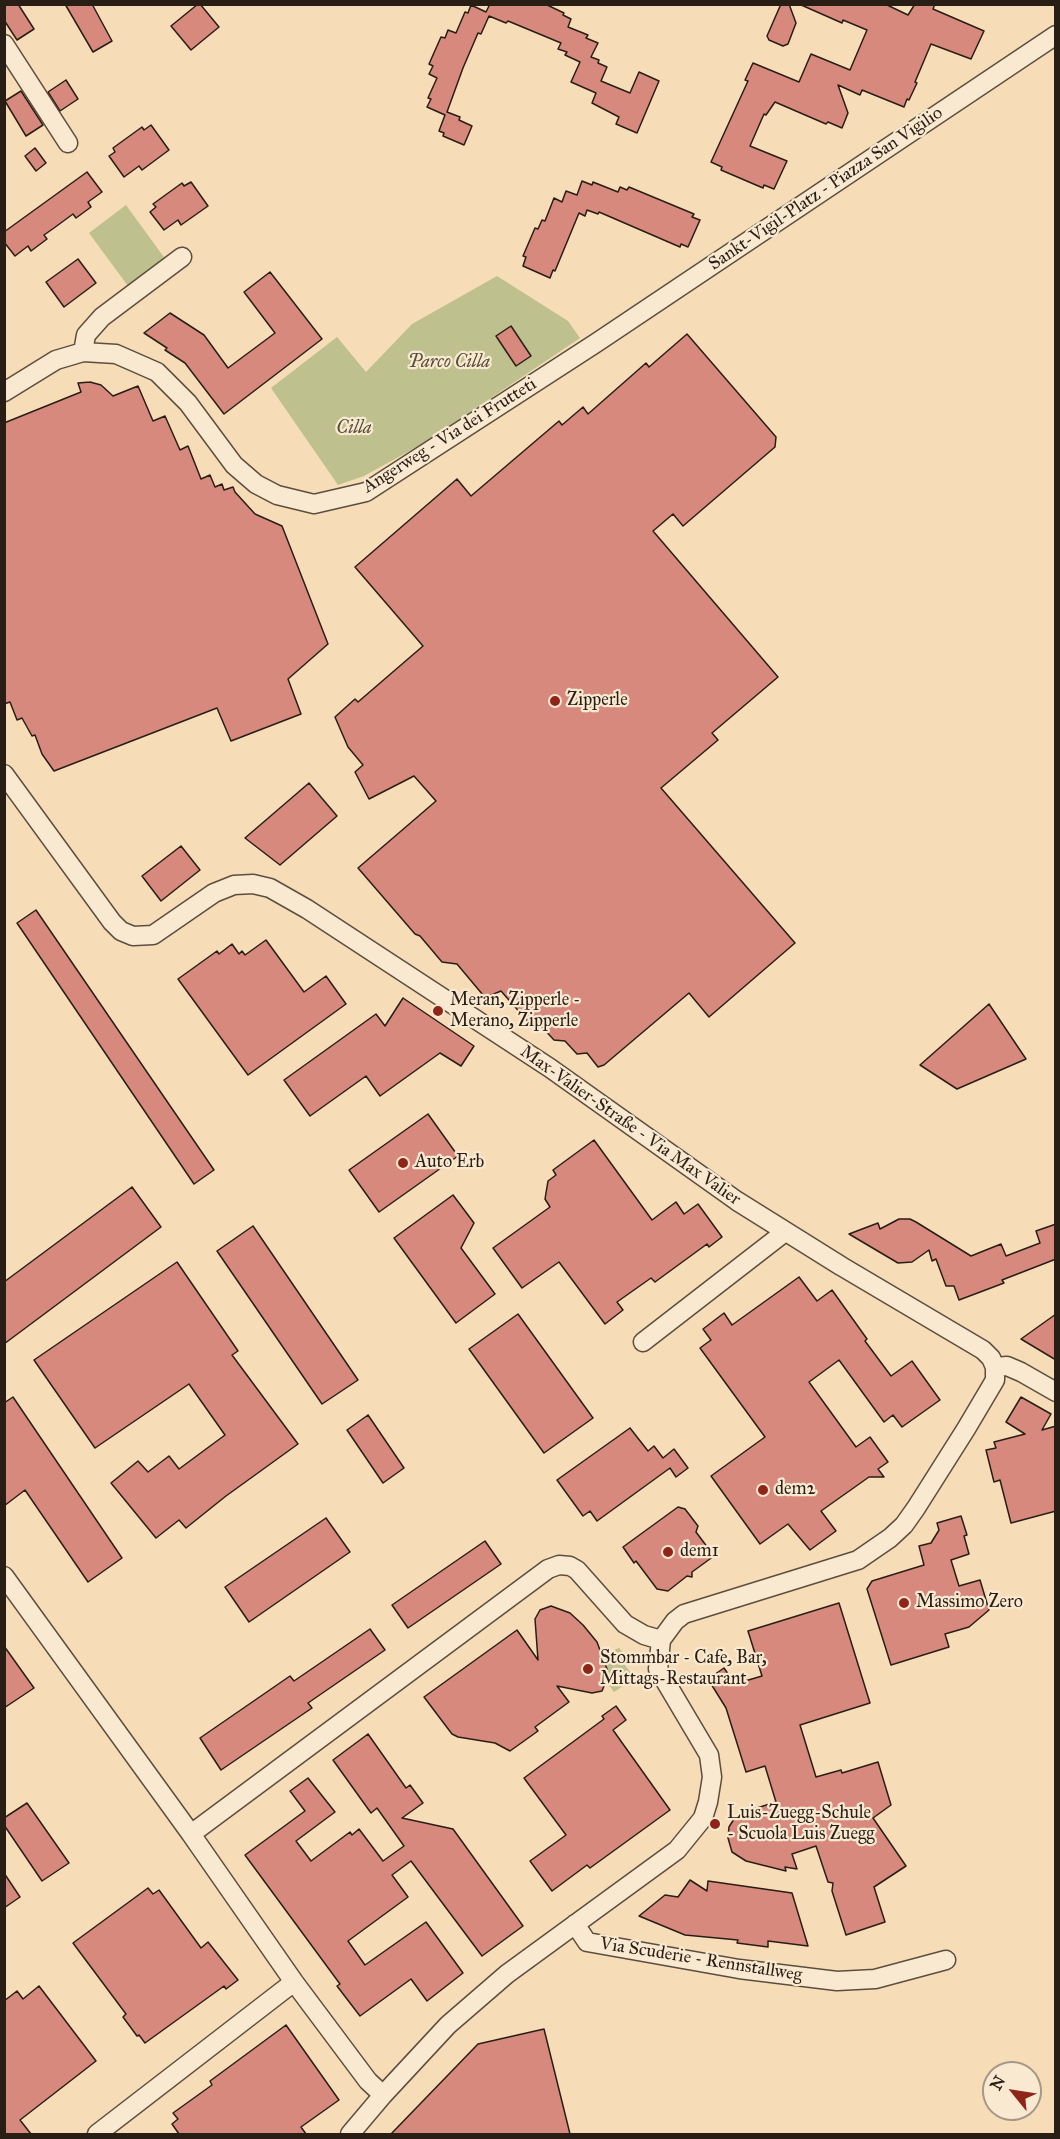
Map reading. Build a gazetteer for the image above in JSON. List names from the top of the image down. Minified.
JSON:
{"streets":{"street":["Sankt-Vigil-Platz - Piazza San Vigilio","Angerweg - Via dei Frutteti","Max-Valier-Straße - Via Max Valier","Via Scuderie - Rennstallweg"]},"crossings":[["Sankt-Vigil-Platz - Piazza San Vigilio","Angerweg - Via dei Frutteti"]],"parks":["Parco Cilla","Cilla"],"places":["Zipperle","Meran, Zipperle - Merano, Zipperle","Auto Erb","dem2","dem1","Massimo Zero","Stommbar - Cafe, Bar, Mittags-Restaurant","Luis-Zuegg-Schule - Scuola Luis Zuegg"],"north":"top left"}
